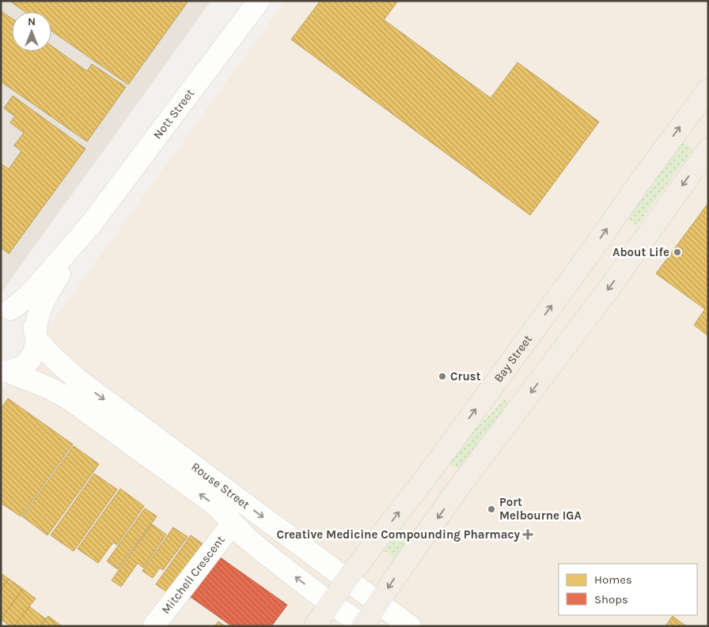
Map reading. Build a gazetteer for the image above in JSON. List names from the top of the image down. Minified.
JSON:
{"streets":{"main road":["Bay Street"],"street":["Nott Street","Rouse Street","Mitchell Crescent"]},"crossings":[["Nott Street","Rouse Street"],["Bay Street","Rouse Street"],["Rouse Street","Mitchell Crescent"]],"places":{"other":["About Life","Crust","Port Melbourne IGA"],"health":["Creative Medicine Compounding Pharmacy"]},"legend":["Homes","Shops"],"north":"top"}
